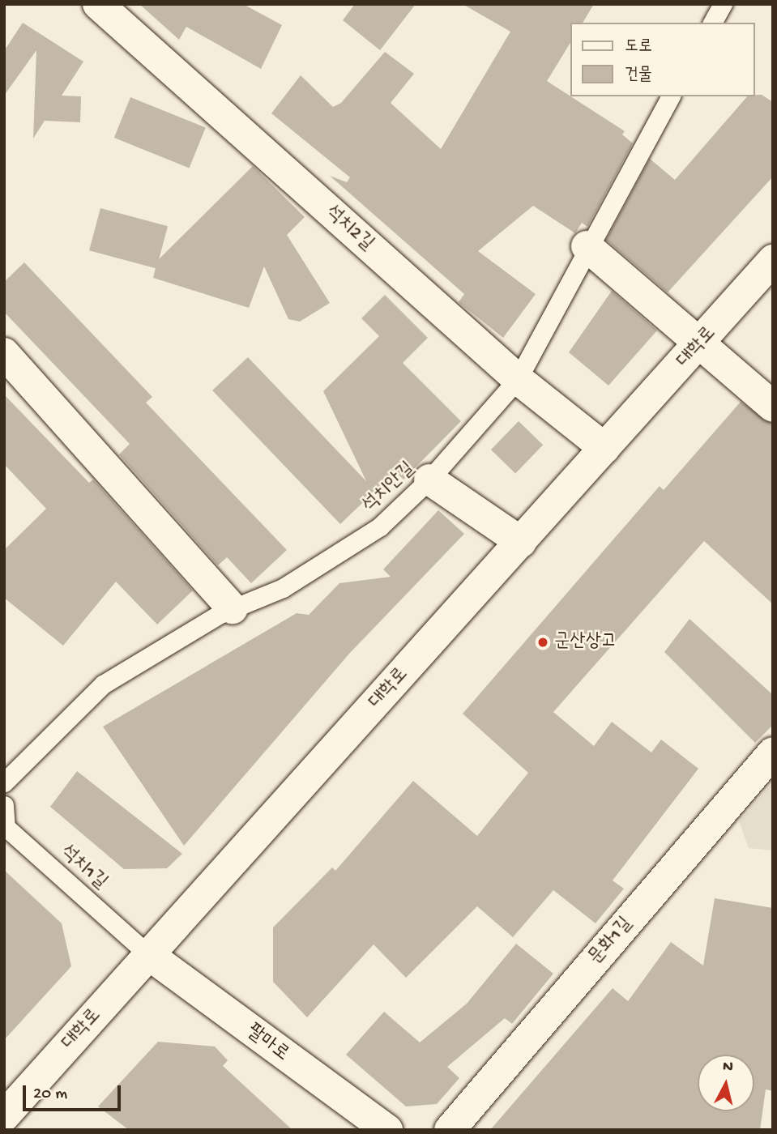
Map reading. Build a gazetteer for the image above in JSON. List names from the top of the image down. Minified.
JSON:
{"streets":{"street":["석치2길","대학로","문화1길","팔마로"],"lane":["석치안길","석치1길"]},"crossings":[["석치2길","대학로"],["석치2길","석치안길"],["대학로","석치1길"],["대학로","팔마로"],["석치1길","팔마로"]],"places":["군산상고"],"legend":["도로","건물"],"scale_bar":"20 m","north":"top"}
